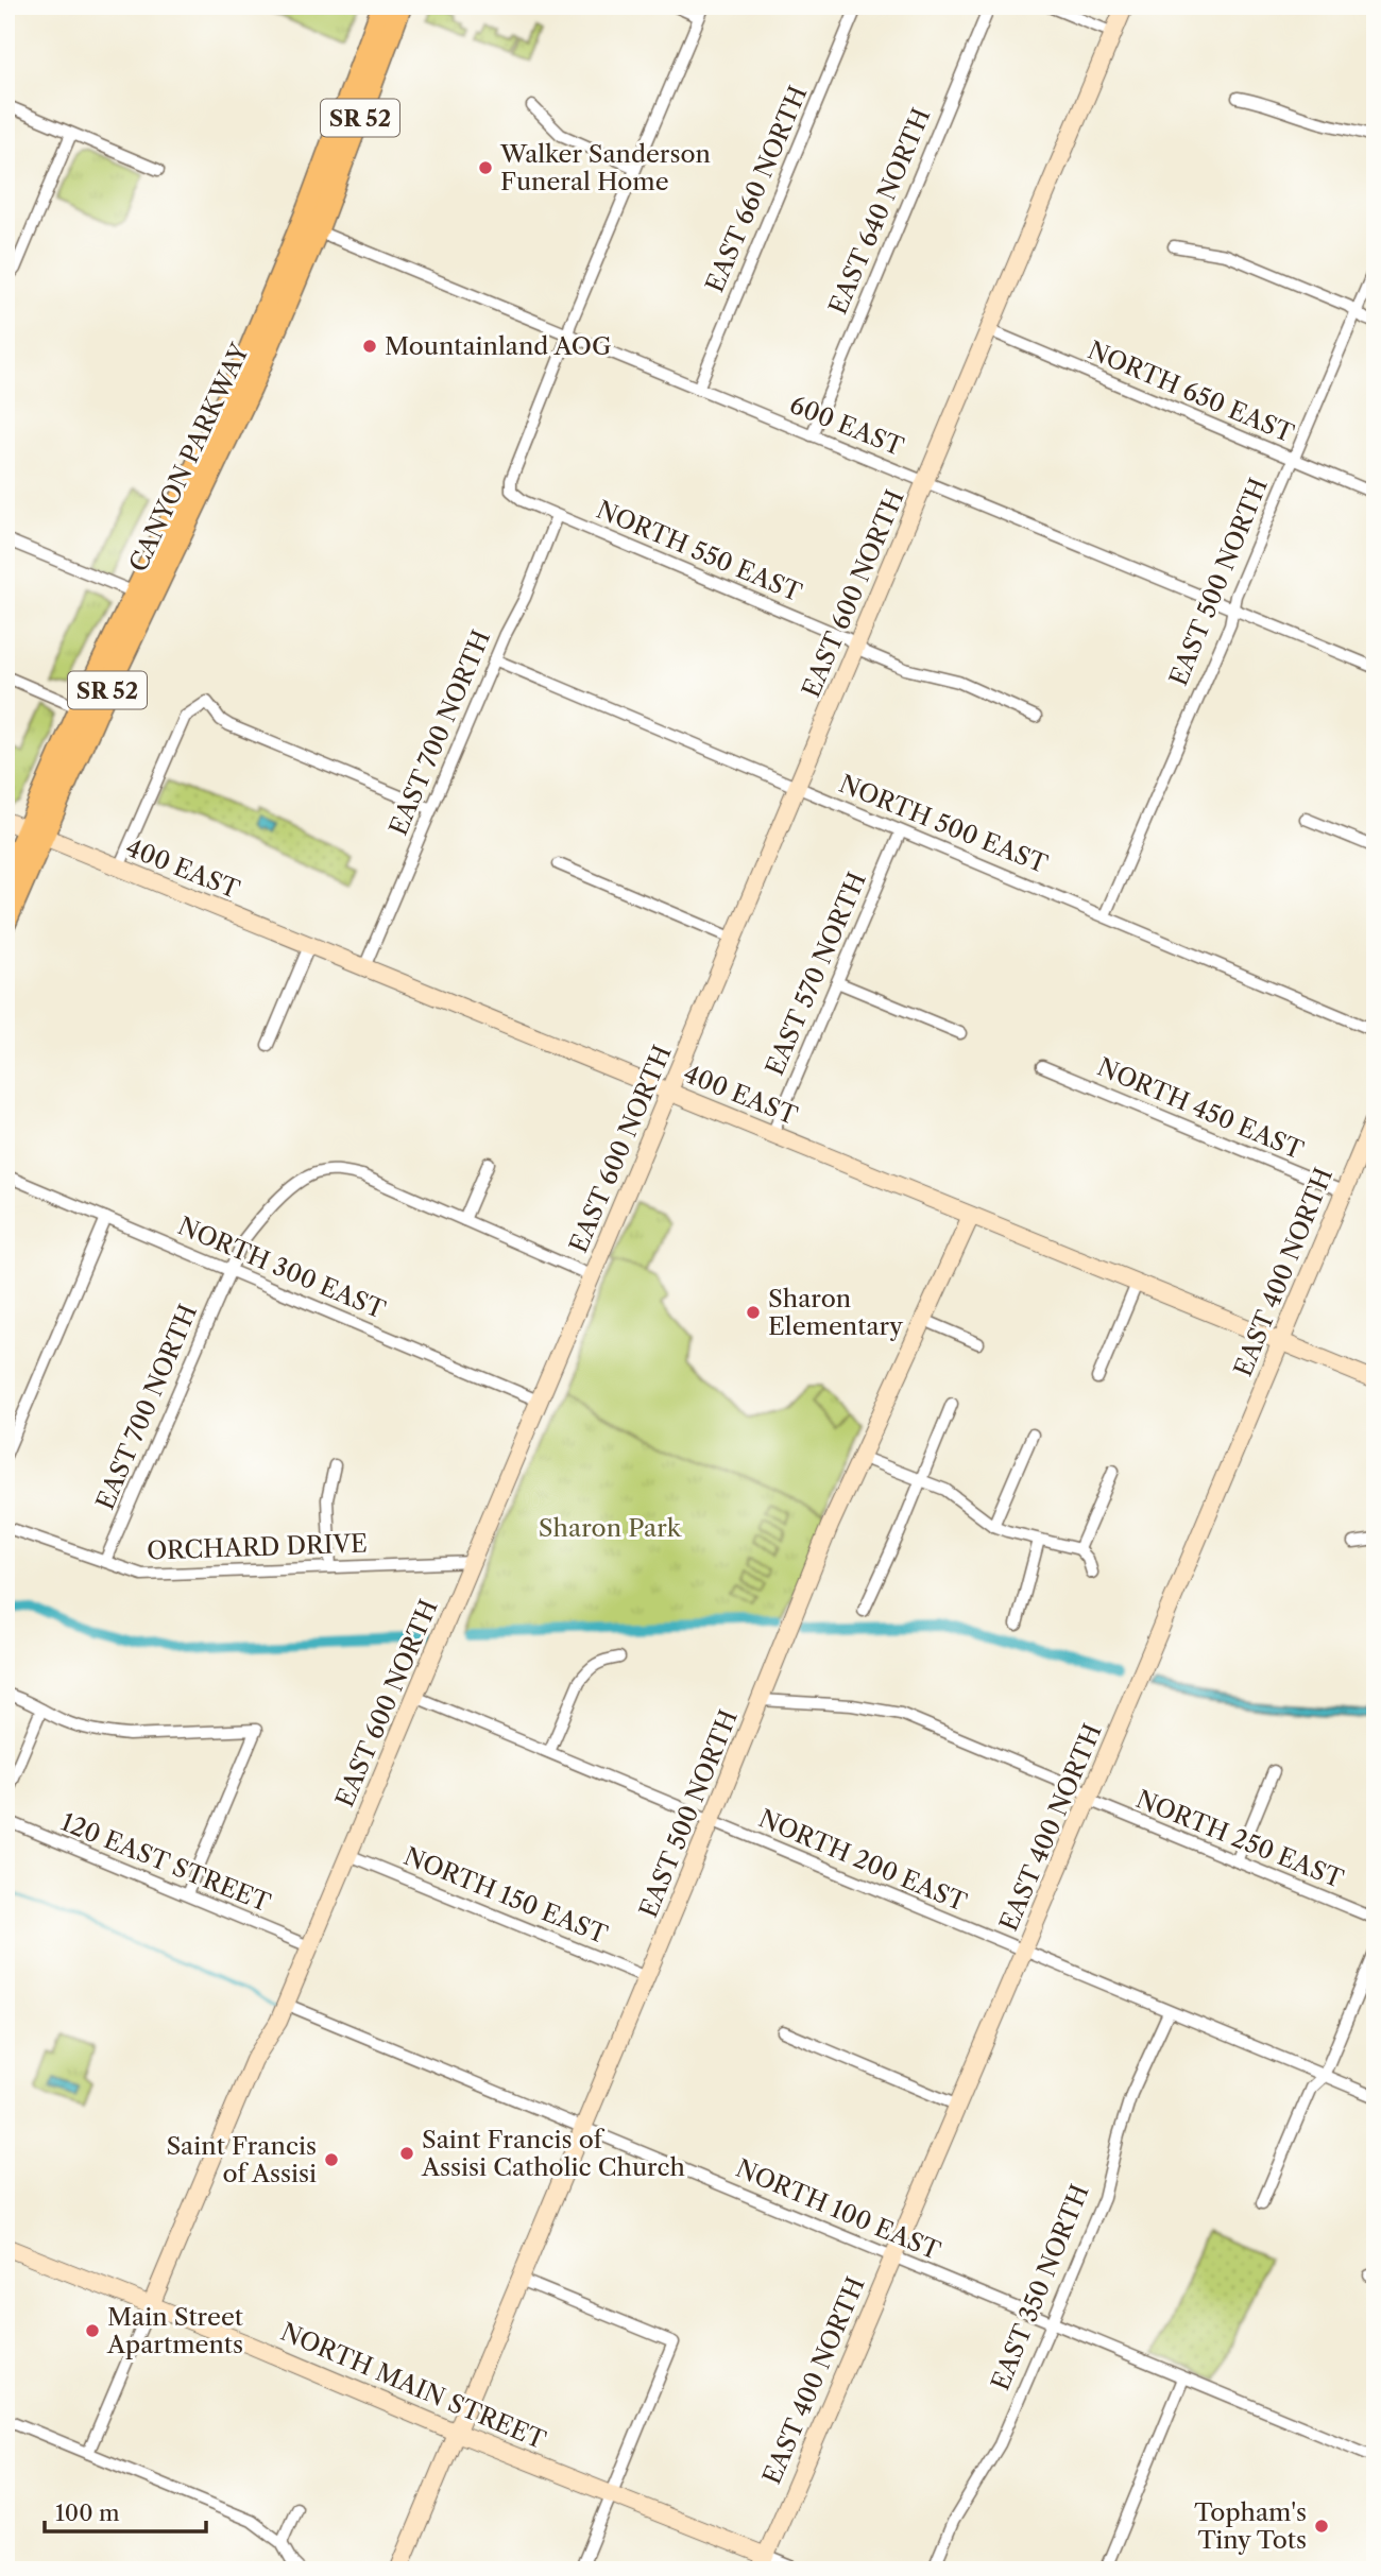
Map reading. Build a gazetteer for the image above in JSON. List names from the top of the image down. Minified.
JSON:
{"streets":{"highway":["SR 52","CANYON PARKWAY"],"street":["EAST 660 NORTH","EAST 640 NORTH","NORTH 650 EAST","600 EAST","NORTH 550 EAST","EAST 500 NORTH","EAST 600 NORTH","EAST 700 NORTH","NORTH 500 EAST","400 EAST","EAST 570 NORTH","NORTH 450 EAST","NORTH 300 EAST","EAST 400 NORTH","ORCHARD DRIVE","NORTH 250 EAST","NORTH 200 EAST","120 EAST STREET","NORTH 150 EAST","NORTH 100 EAST","EAST 350 NORTH","NORTH MAIN STREET"]},"crossings":[["EAST 660 NORTH","600 EAST"],["EAST 640 NORTH","600 EAST"],["NORTH 650 EAST","EAST 500 NORTH"],["NORTH 650 EAST","EAST 600 NORTH"],["600 EAST","CANYON PARKWAY"],["600 EAST","NORTH 550 EAST"],["600 EAST","EAST 500 NORTH"],["600 EAST","EAST 600 NORTH"],["CANYON PARKWAY","400 EAST"],["NORTH 550 EAST","EAST 600 NORTH"],["NORTH 550 EAST","EAST 700 NORTH"],["EAST 500 NORTH","NORTH 500 EAST"],["EAST 500 NORTH","400 EAST"],["EAST 500 NORTH","NORTH 250 EAST"],["EAST 500 NORTH","NORTH 200 EAST"],["EAST 500 NORTH","NORTH 150 EAST"],["EAST 500 NORTH","NORTH 100 EAST"],["EAST 500 NORTH","NORTH MAIN STREET"],["EAST 600 NORTH","EAST 700 NORTH"],["EAST 600 NORTH","NORTH 500 EAST"],["EAST 600 NORTH","400 EAST"],["EAST 600 NORTH","NORTH 300 EAST"],["EAST 600 NORTH","ORCHARD DRIVE"],["EAST 600 NORTH","NORTH 200 EAST"],["EAST 600 NORTH","120 EAST STREET"],["EAST 600 NORTH","NORTH 150 EAST"],["EAST 600 NORTH","NORTH 100 EAST"],["EAST 600 NORTH","NORTH MAIN STREET"],["EAST 700 NORTH","NORTH 500 EAST"],["EAST 700 NORTH","400 EAST"],["EAST 700 NORTH","NORTH 300 EAST"],["EAST 700 NORTH","ORCHARD DRIVE"],["NORTH 500 EAST","EAST 570 NORTH"],["400 EAST","EAST 570 NORTH"],["400 EAST","EAST 400 NORTH"],["NORTH 450 EAST","EAST 400 NORTH"],["EAST 400 NORTH","NORTH 250 EAST"],["EAST 400 NORTH","NORTH 200 EAST"],["EAST 400 NORTH","NORTH 100 EAST"],["EAST 400 NORTH","NORTH MAIN STREET"],["NORTH 200 EAST","EAST 350 NORTH"],["NORTH 100 EAST","EAST 350 NORTH"]],"parks":["Sharon Park"],"places":["Walker Sanderson Funeral Home","Mountainland AOG","Sharon Elementary","Saint Francis of Assisi Catholic Church","Saint Francis of Assisi","Main Street Apartments","Topham's Tiny Tots"],"scale_bar":"100 m"}
